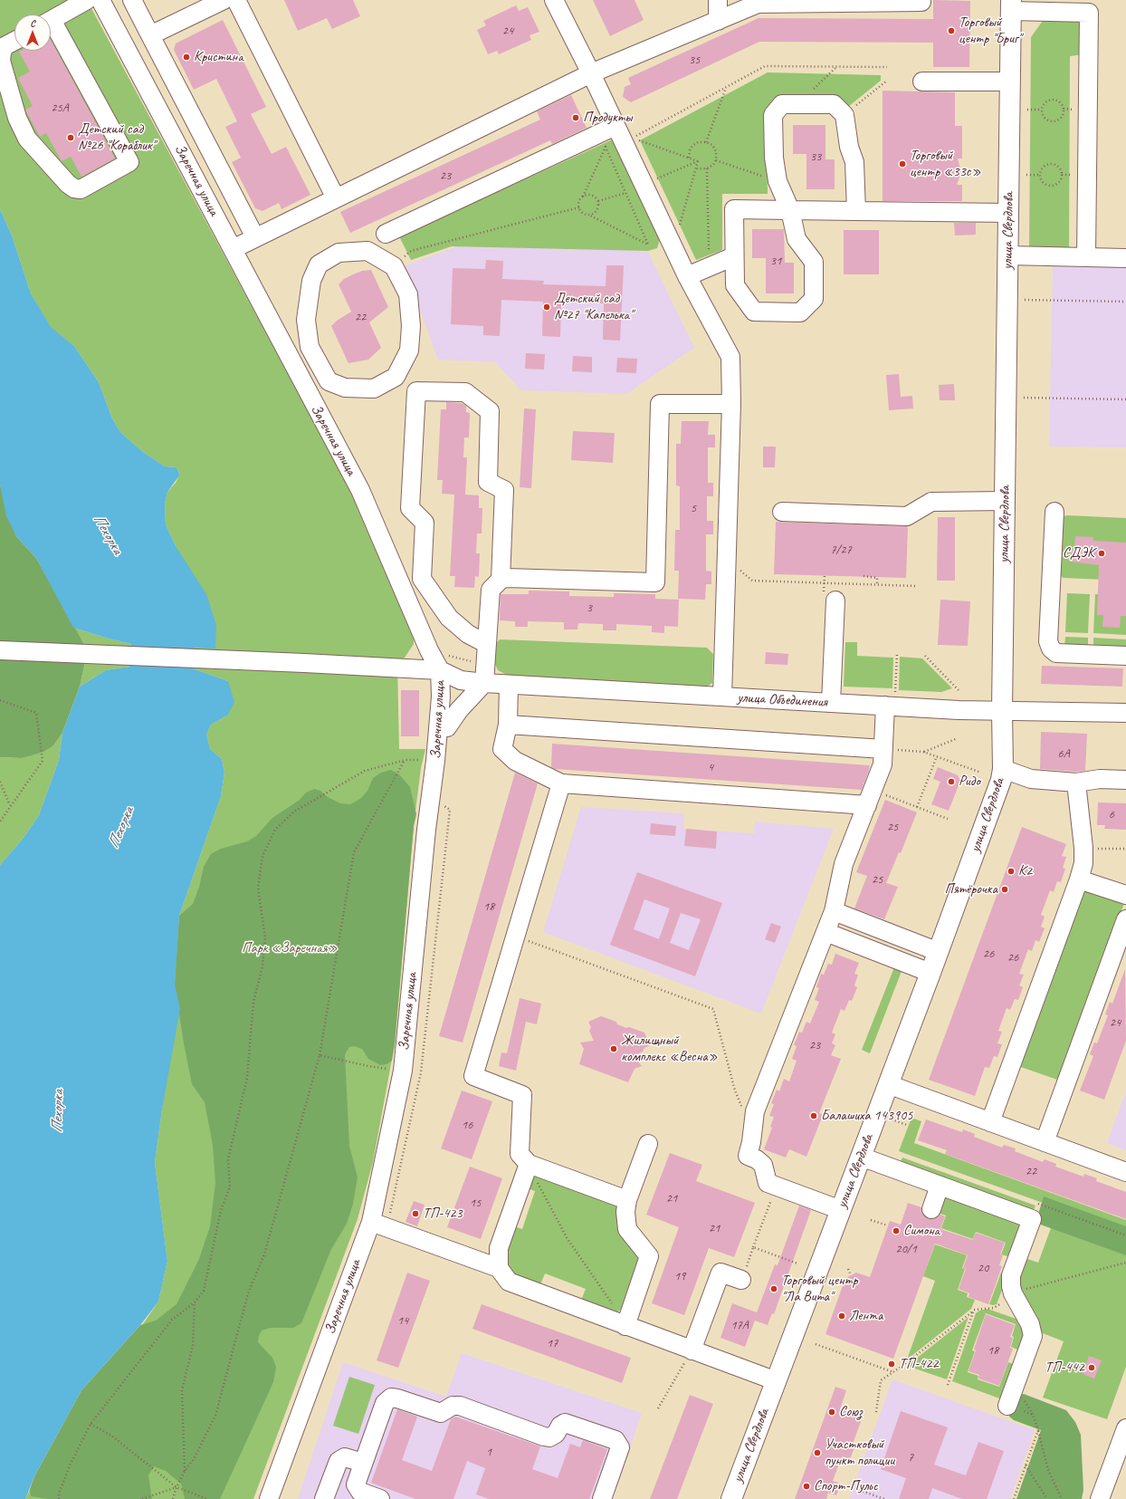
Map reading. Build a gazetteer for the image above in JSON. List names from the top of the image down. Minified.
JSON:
{"streets":{"main road":["улица Свердлова"],"street":["Заречная улица","улица Объединения"]},"crossings":[["Заречная улица","улица Объединения"],["улица Свердлова","улица Объединения"]],"water":["Пехорка"],"parks":["Парк «Заречная»"],"places":["Торговый центр \"Бриг\"","Кристина","Продукты","Детский сад №26 \"Кораблик\"","Торговый центр «33с»","Детский сад №27 \"Капелька\"","СДЭК","Ридо","К2","Пятёрочка","Жилищный комплекс «Весна»","Балашиха 143905","ТП-423","Симона","Торговый центр \"Ла Вита\"","Лента","ТП-422","ТП-442","Союз","Участковый пункт полиции","Спорт-Пульс"],"house_numbers":["24","35","25А","33","23","31","22","5","7/27","3","6А","4","6","25","25","18","26","26","24","23","16","22","21","15","21","20/1","20","19","14","17А","17","18","1","7"],"north":"top"}
